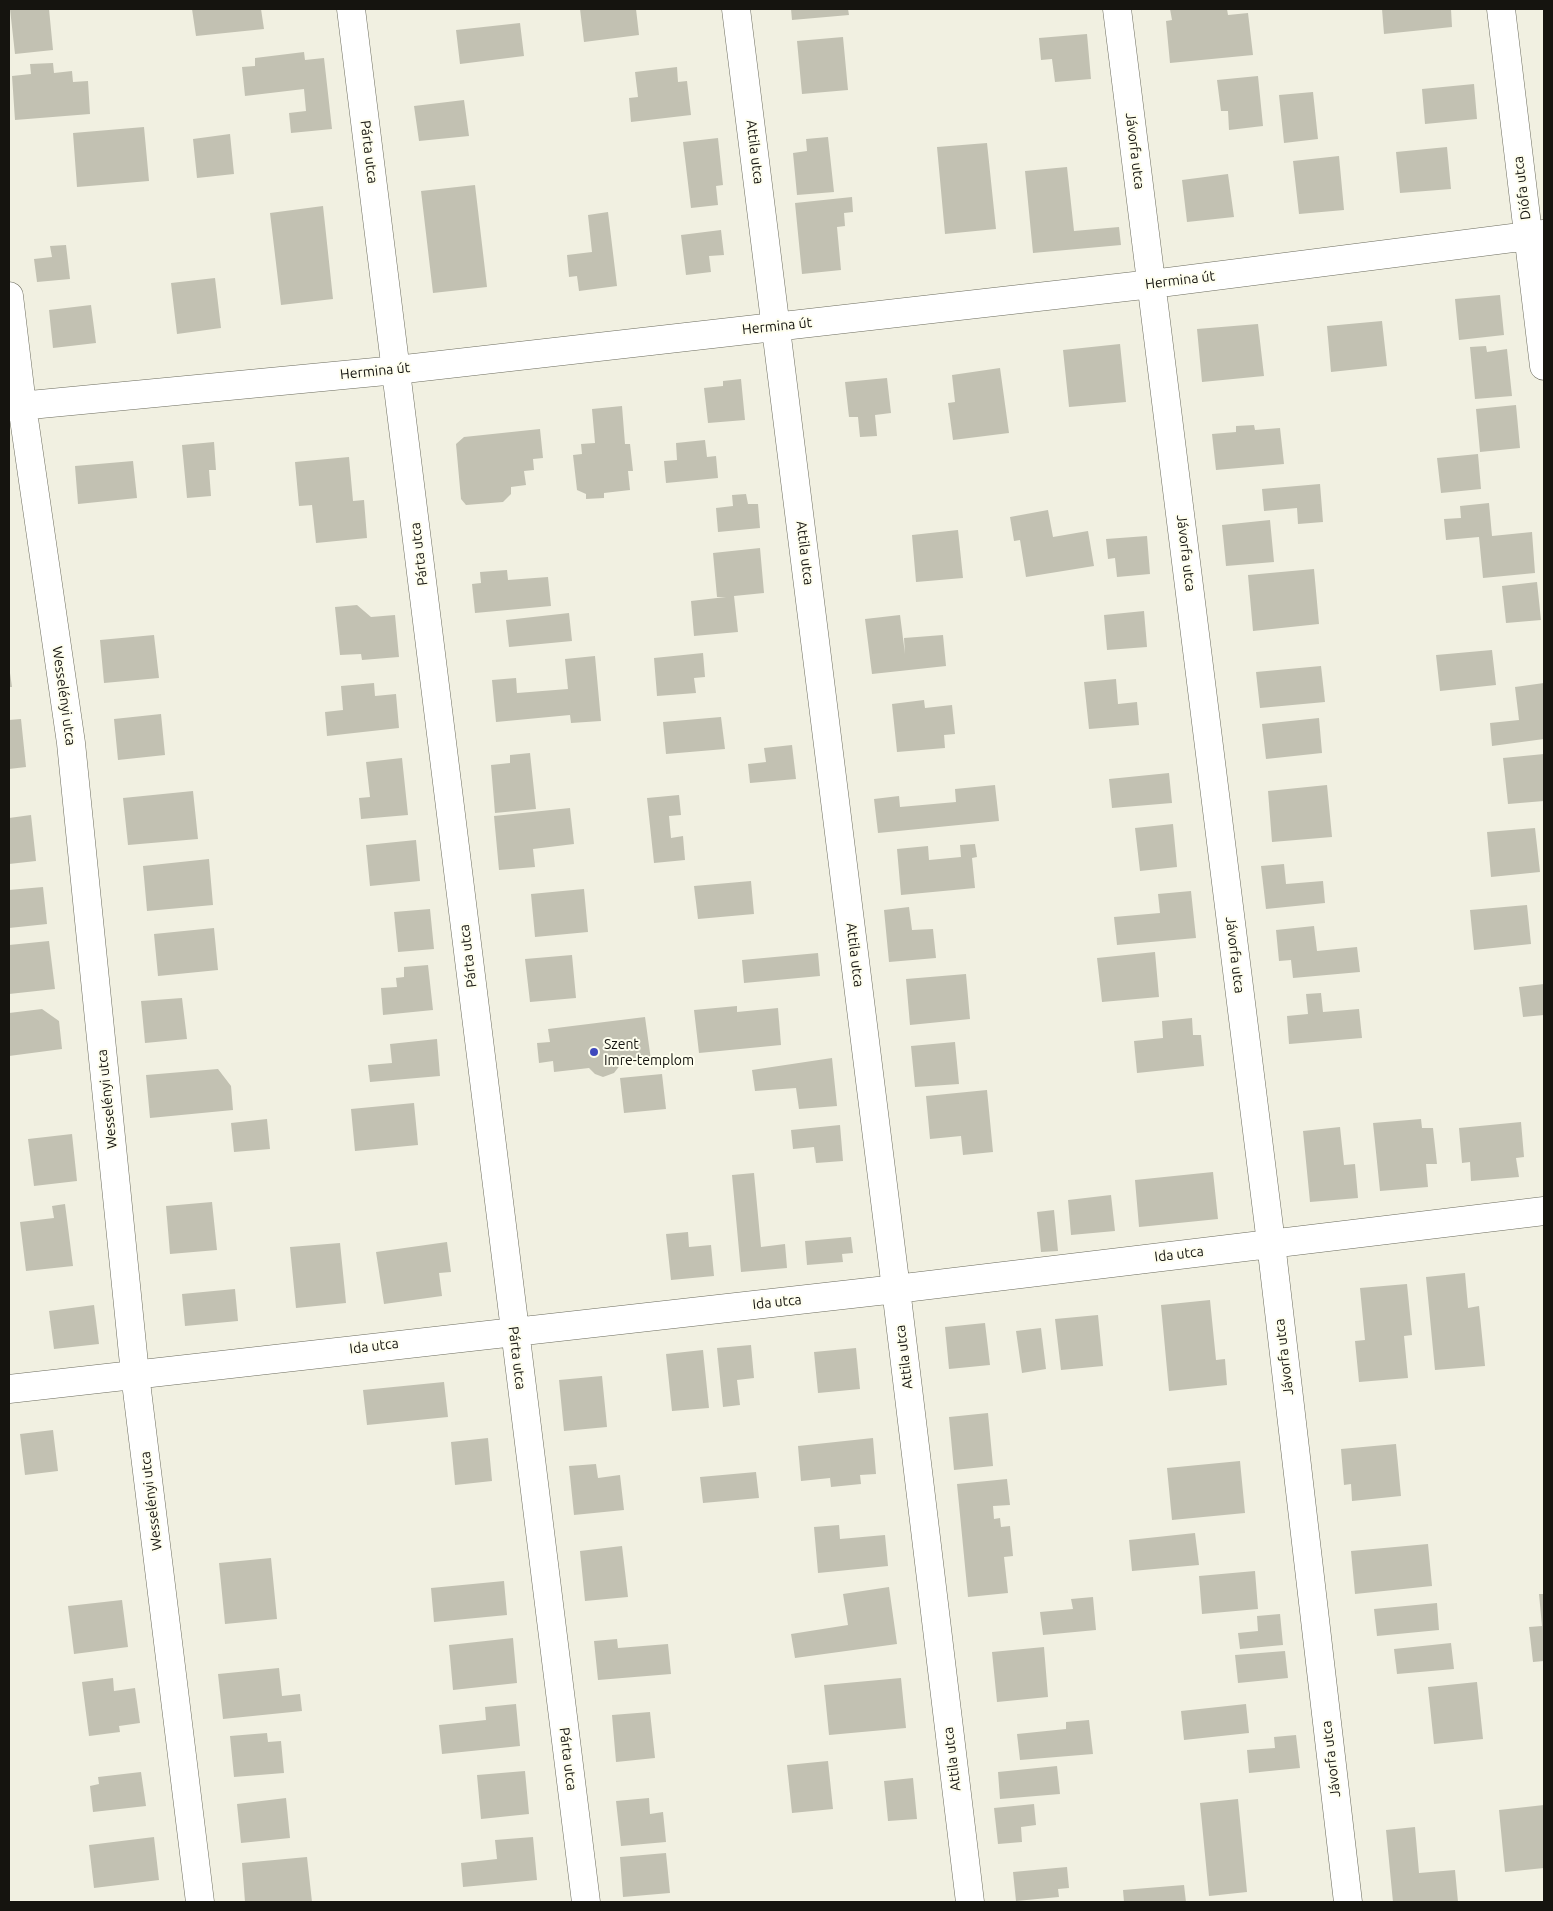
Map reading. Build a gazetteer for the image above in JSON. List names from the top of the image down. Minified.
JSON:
{"streets":{"street":["Jávorfa utca","Párta utca","Attila utca","Diófa utca","Hermina út","Wesselényi utca","Ida utca"]},"crossings":[["Jávorfa utca","Hermina út"],["Jávorfa utca","Ida utca"],["Párta utca","Hermina út"],["Párta utca","Ida utca"],["Attila utca","Hermina út"],["Attila utca","Ida utca"],["Diófa utca","Hermina út"],["Hermina út","Wesselényi utca"],["Wesselényi utca","Ida utca"]],"places":["Szent Imre-templom"]}
